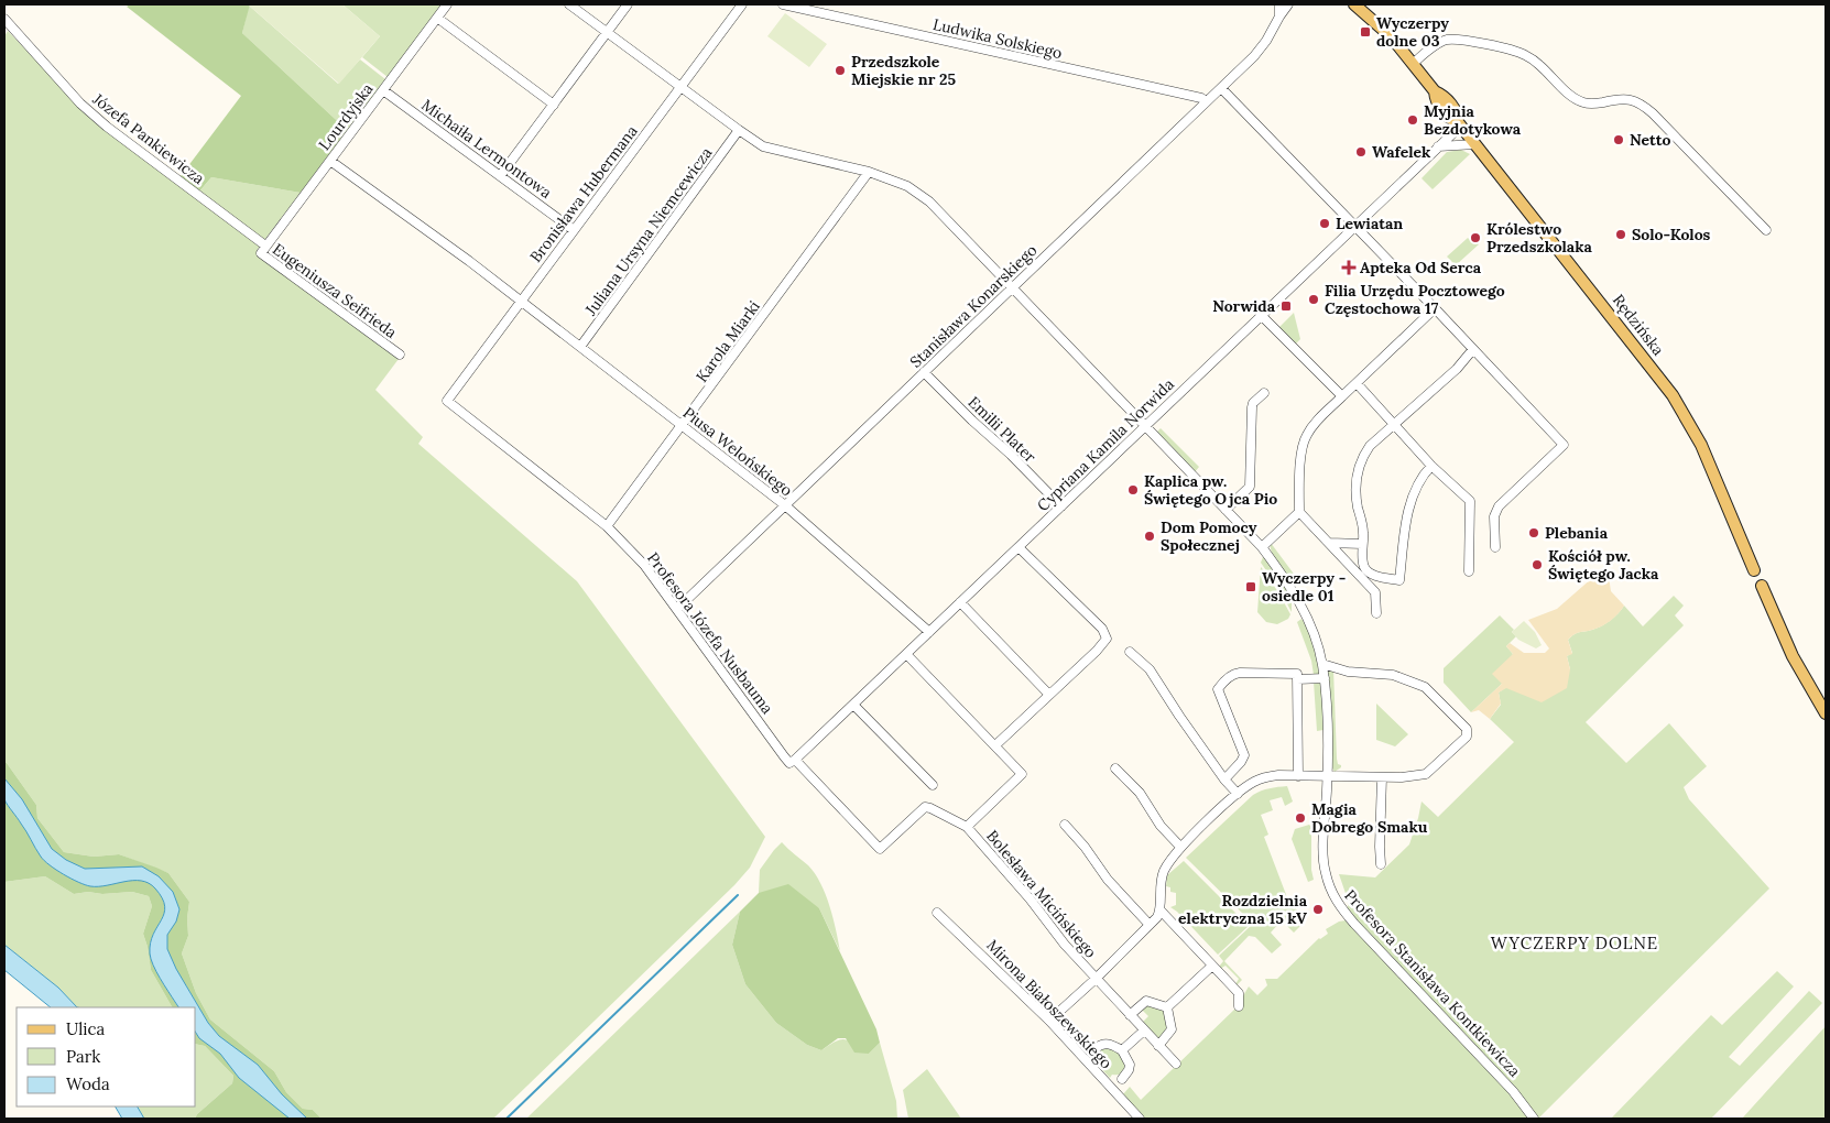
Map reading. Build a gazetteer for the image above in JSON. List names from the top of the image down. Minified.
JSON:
{"streets":{"main road":["Rędzińska"],"street":["Ludwika Solskiego","Lourdyjska","Józefa Pankiewicza","Michaiła Lermontowa","Bronisława Hubermana","Juliana Ursyna Niemcewicza","Eugeniusza Seifrieda","Stanisława Konarskiego","Karola Miarki","Emilii Plater","Cypriana Kamila Norwida","Piusa Welońskiego","Profesora Józefa Nusbauma","Bolesława Micińskiego","Profesora Stanisława Kontkiewicza","Mirona Białoszewskiego"]},"crossings":[["Ludwika Solskiego","Stanisława Konarskiego"],["Lourdyjska","Józefa Pankiewicza"],["Lourdyjska","Michaiła Lermontowa"],["Lourdyjska","Eugeniusza Seifrieda"],["Lourdyjska","Piusa Welońskiego"],["Józefa Pankiewicza","Eugeniusza Seifrieda"],["Michaiła Lermontowa","Bronisława Hubermana"],["Bronisława Hubermana","Piusa Welońskiego"],["Bronisława Hubermana","Profesora Józefa Nusbauma"],["Bronisława Hubermana","Profesora Stanisława Kontkiewicza"],["Juliana Ursyna Niemcewicza","Piusa Welońskiego"],["Juliana Ursyna Niemcewicza","Profesora Stanisława Kontkiewicza"],["Stanisława Konarskiego","Emilii Plater"],["Stanisława Konarskiego","Piusa Welońskiego"],["Stanisława Konarskiego","Profesora Józefa Nusbauma"],["Stanisława Konarskiego","Profesora Stanisława Kontkiewicza"],["Rędzińska","Cypriana Kamila Norwida"],["Karola Miarki","Piusa Welońskiego"],["Karola Miarki","Profesora Józefa Nusbauma"],["Karola Miarki","Profesora Stanisława Kontkiewicza"],["Emilii Plater","Cypriana Kamila Norwida"],["Cypriana Kamila Norwida","Piusa Welońskiego"],["Cypriana Kamila Norwida","Profesora Józefa Nusbauma"],["Cypriana Kamila Norwida","Profesora Stanisława Kontkiewicza"]],"districts":["WYCZERPY DOLNE"],"places":{"transit":["Wyczerpy dolne 03","Norwida","Wyczerpy - osiedle 01"],"other":["Przedszkole Miejskie nr 25","Myjnia Bezdotykowa","Netto","Wafelek","Lewiatan","Solo-Kolos","Królestwo Przedszkolaka","Filia Urzędu Pocztowego Częstochowa 17","Kaplica pw. Świętego Ojca Pio","Plebania","Dom Pomocy Społecznej","Kościół pw. Świętego Jacka","Magia Dobrego Smaku","Rozdzielnia elektryczna 15 kV"],"health":["Apteka Od Serca"]},"legend":["Ulica","Park","Woda"]}
